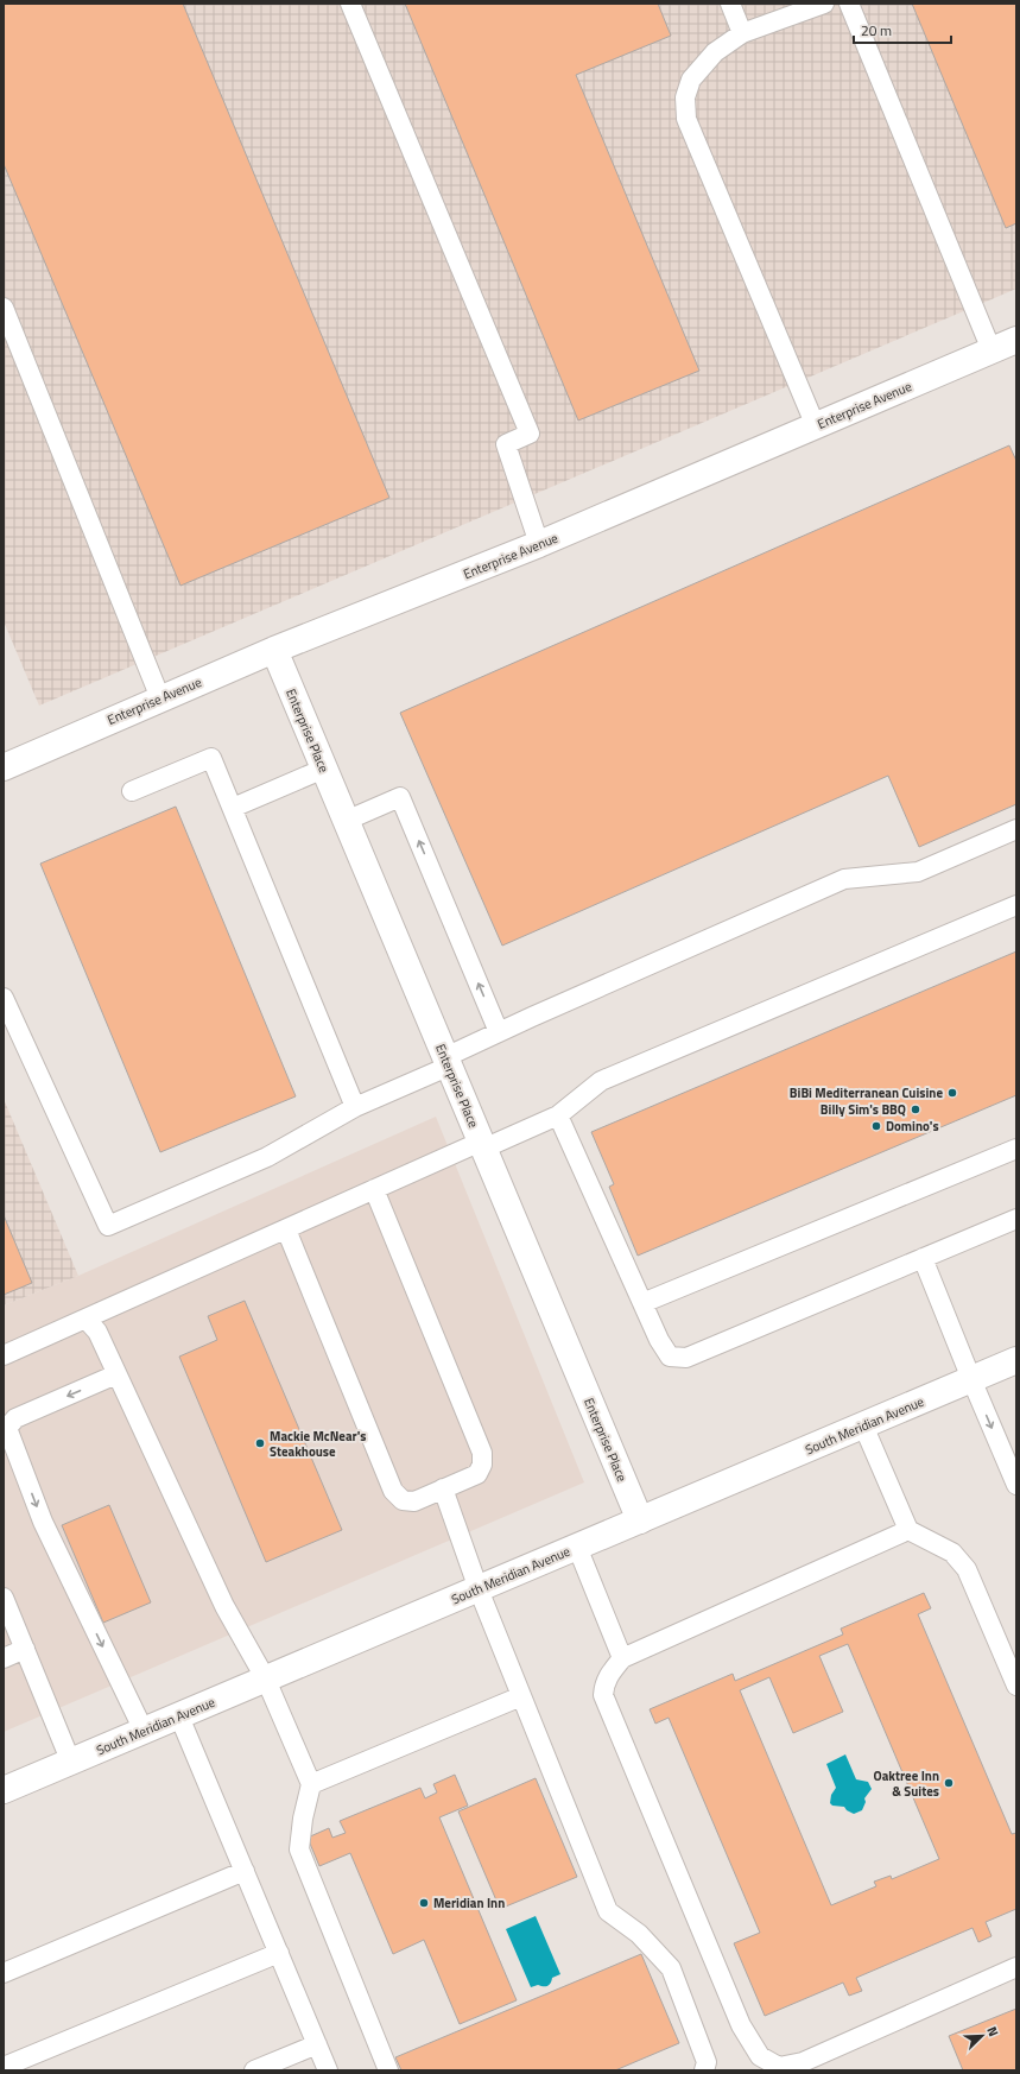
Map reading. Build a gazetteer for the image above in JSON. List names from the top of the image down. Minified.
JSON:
{"streets":{"street":["Enterprise Avenue","Enterprise Place","South Meridian Avenue"]},"crossings":[["Enterprise Avenue","Enterprise Place"],["Enterprise Place","South Meridian Avenue"]],"places":["BiBi Mediterranean Cuisine","Billy Sim's BBQ","Domino's","Mackie McNear's Steakhouse","Oaktree Inn & Suites","Meridian Inn"],"scale_bar":"20 m","north":"top right"}
